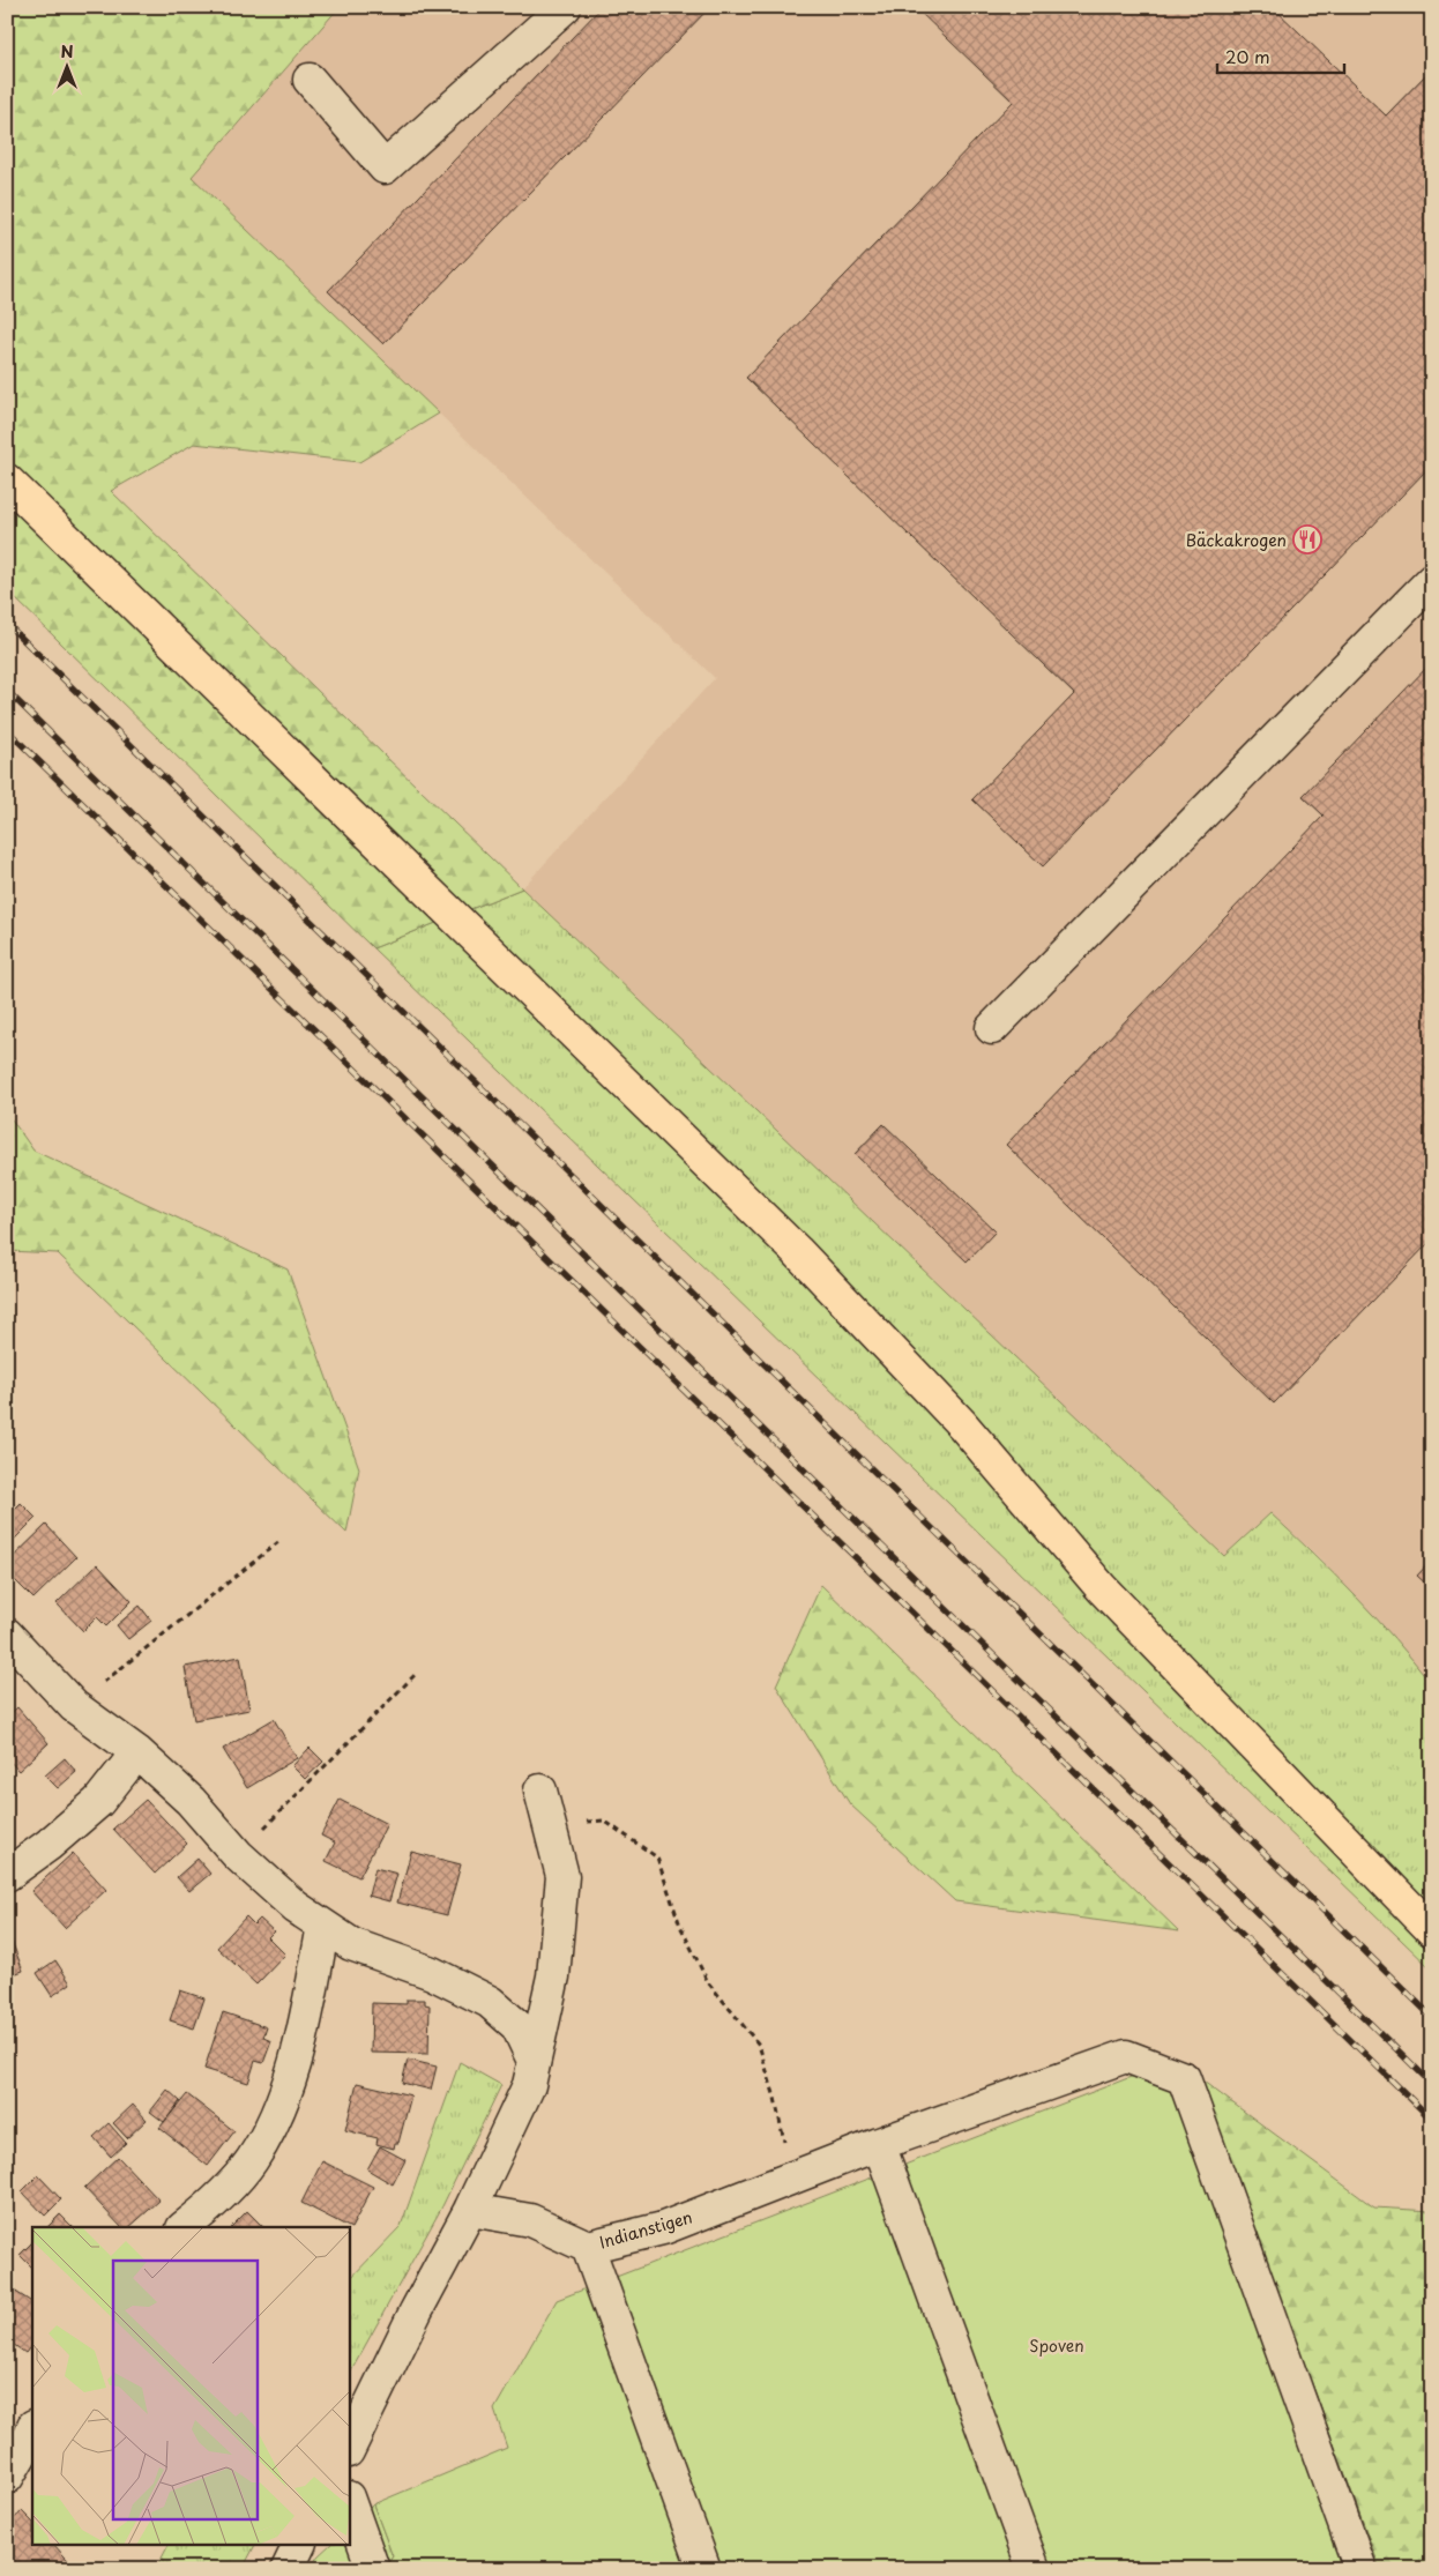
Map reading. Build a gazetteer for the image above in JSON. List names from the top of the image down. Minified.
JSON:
{"streets":{"street":["Indianstigen"]},"parks":["Spoven"],"places":{"restaurant":["Bäckakrogen"]},"scale_bar":"20 m","north":"top"}
